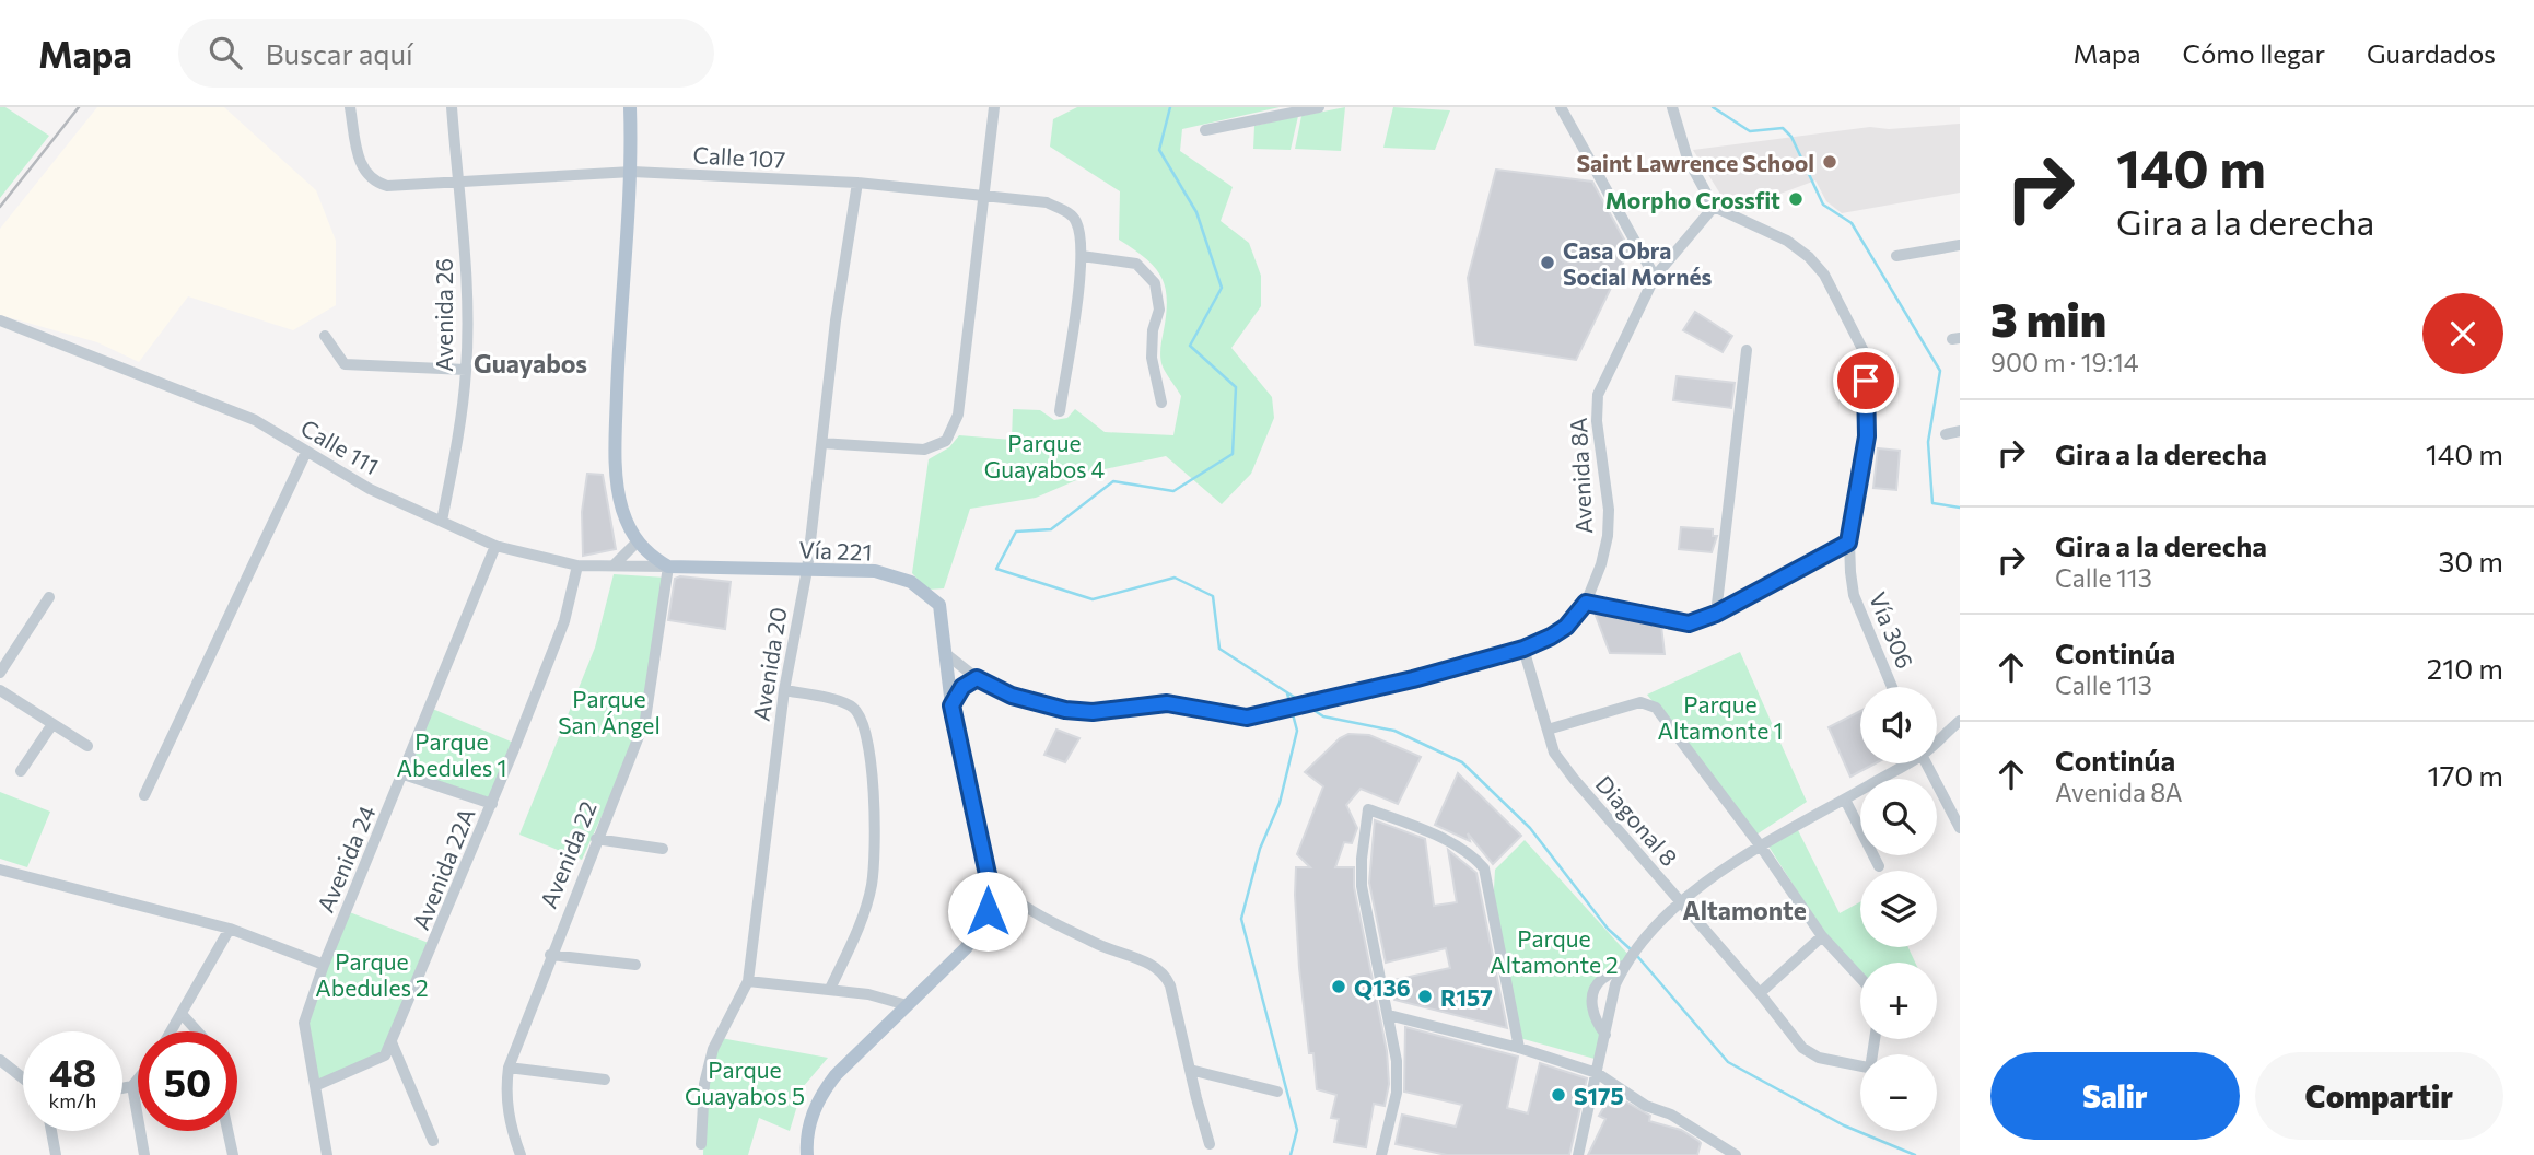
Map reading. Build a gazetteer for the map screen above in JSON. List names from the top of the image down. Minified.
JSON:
{"streets":{"main road":["Vía 221"],"street":["Calle 107","Avenida 26","Calle 111","Avenida 8A","Vía 306","Avenida 20","Diagonal 8","Avenida 22","Avenida 24","Avenida 22A"]},"crossings":[["Calle 107","Avenida 26"],["Calle 107","Avenida 20"],["Avenida 26","Calle 111"],["Calle 111","Vía 221"],["Calle 111","Avenida 22"],["Calle 111","Avenida 24"],["Calle 111","Avenida 22A"],["Avenida 8A","Vía 221"],["Avenida 8A","Vía 306"],["Avenida 8A","Diagonal 8"],["Vía 221","Avenida 20"],["Vía 221","Avenida 22"],["Avenida 24","Avenida 22A"]],"districts":["Guayabos","Altamonte"],"parks":["Parque Guayabos 4","Parque San Ángel","Parque Altamonte 1","Parque Abedules 1","Parque Altamonte 2","Parque Abedules 2","Parque Guayabos 5"],"places":["Saint Lawrence School","Morpho Crossfit","Casa Obra Social Mornés","Q136","R157","S175"],"page":{"header":"Mapa","search":"Buscar aquí","nav":["Mapa","Cómo llegar","Guardados"],"turn":["140 m","Gira a la derecha"],"heading":["3 min","900 m · 19:14"],"list":[{"name":"Gira a la derecha","value":"140 m"},{"name":"Gira a la derecha","note":"Calle 113","value":"30 m"},{"name":"Continúa","note":"Calle 113","value":"210 m"},{"name":"Continúa","note":"Avenida 8A","value":"170 m"}],"map_buttons":["+","−"],"speed":"48 km/h","limit":"50","buttons":["Salir","Compartir"]}}
